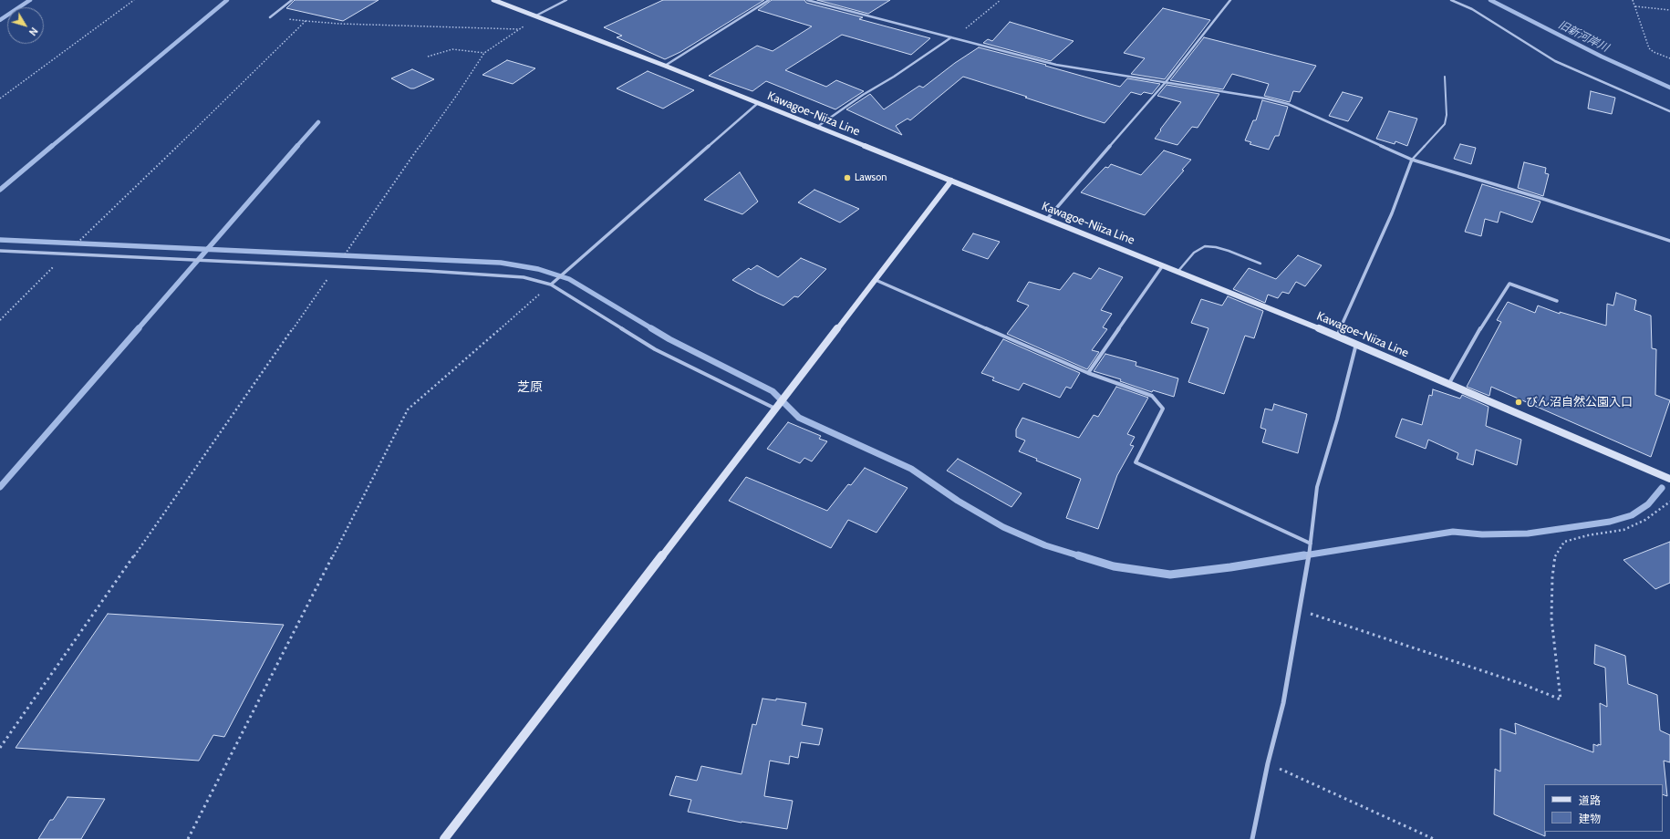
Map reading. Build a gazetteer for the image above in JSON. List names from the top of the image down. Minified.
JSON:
{"streets":{"main road":["Kawagoe-Niiza Line"]},"districts":["芝原"],"water":["旧新河岸川"],"places":["Lawson","びん沼自然公園入口"],"legend":["道路","建物"],"north":"bottom right"}
